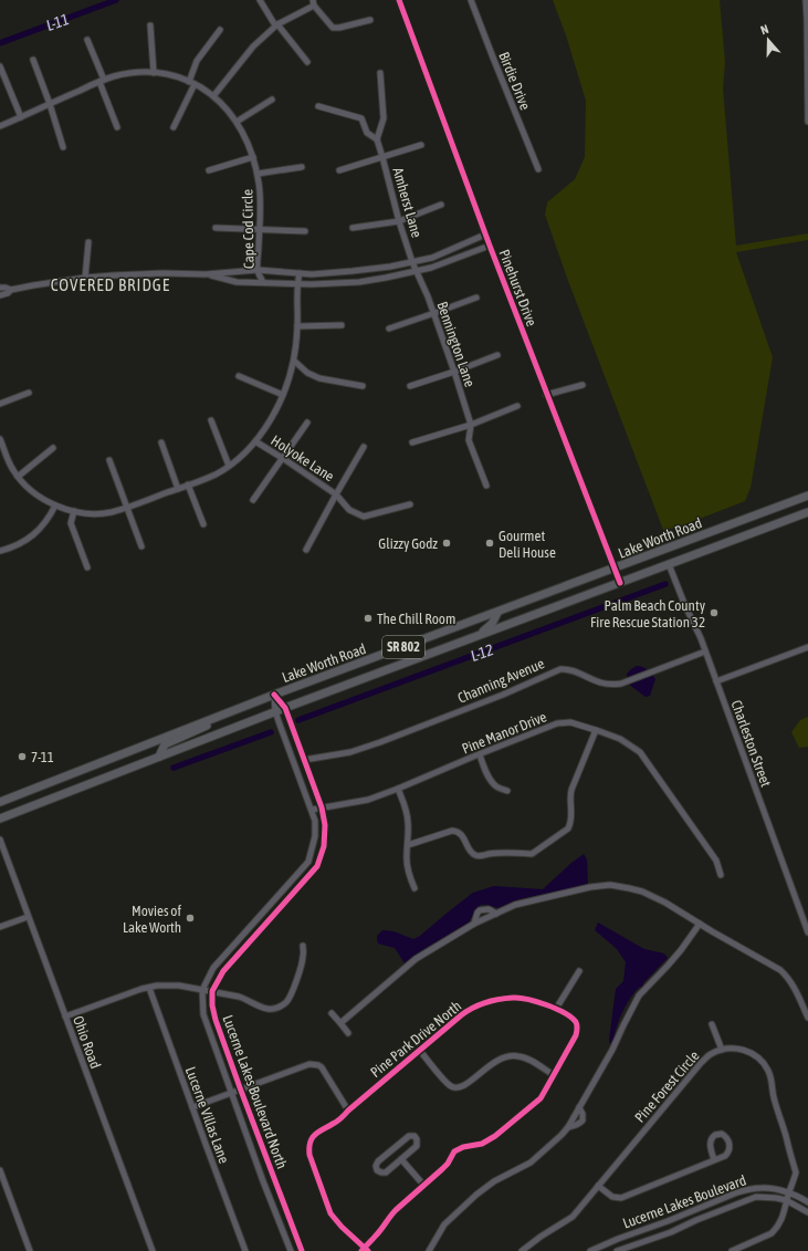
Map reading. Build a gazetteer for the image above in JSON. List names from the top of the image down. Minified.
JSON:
{"streets":{"main road":["Lake Worth Road","SR 802"],"street":["Birdie Drive","Amherst Lane","Cape Cod Circle","Pinehurst Drive","Bennington Lane","Holyoke Lane","Channing Avenue","Pine Manor Drive","Charleston Street","Pine Park Drive North","Ohio Road","Pine Forest Circle","Lucerne Lakes Boulevard North","Lucerne Villas Lane","Lucerne Lakes Boulevard"]},"crossings":[["Amherst Lane","Bennington Lane"],["Pinehurst Drive","Lake Worth Road"],["Lake Worth Road","Charleston Street"],["Lake Worth Road","Lucerne Lakes Boulevard North"],["Channing Avenue","Charleston Street"],["Pine Manor Drive","Lucerne Lakes Boulevard North"],["Pine Forest Circle","Lucerne Lakes Boulevard"]],"districts":["COVERED BRIDGE"],"water":["L-11","L-12"],"places":["Glizzy Godz","Gourmet Deli House","Palm Beach County Fire Rescue Station 32","The Chill Room","7-11","Movies of Lake Worth"],"north":"top"}
